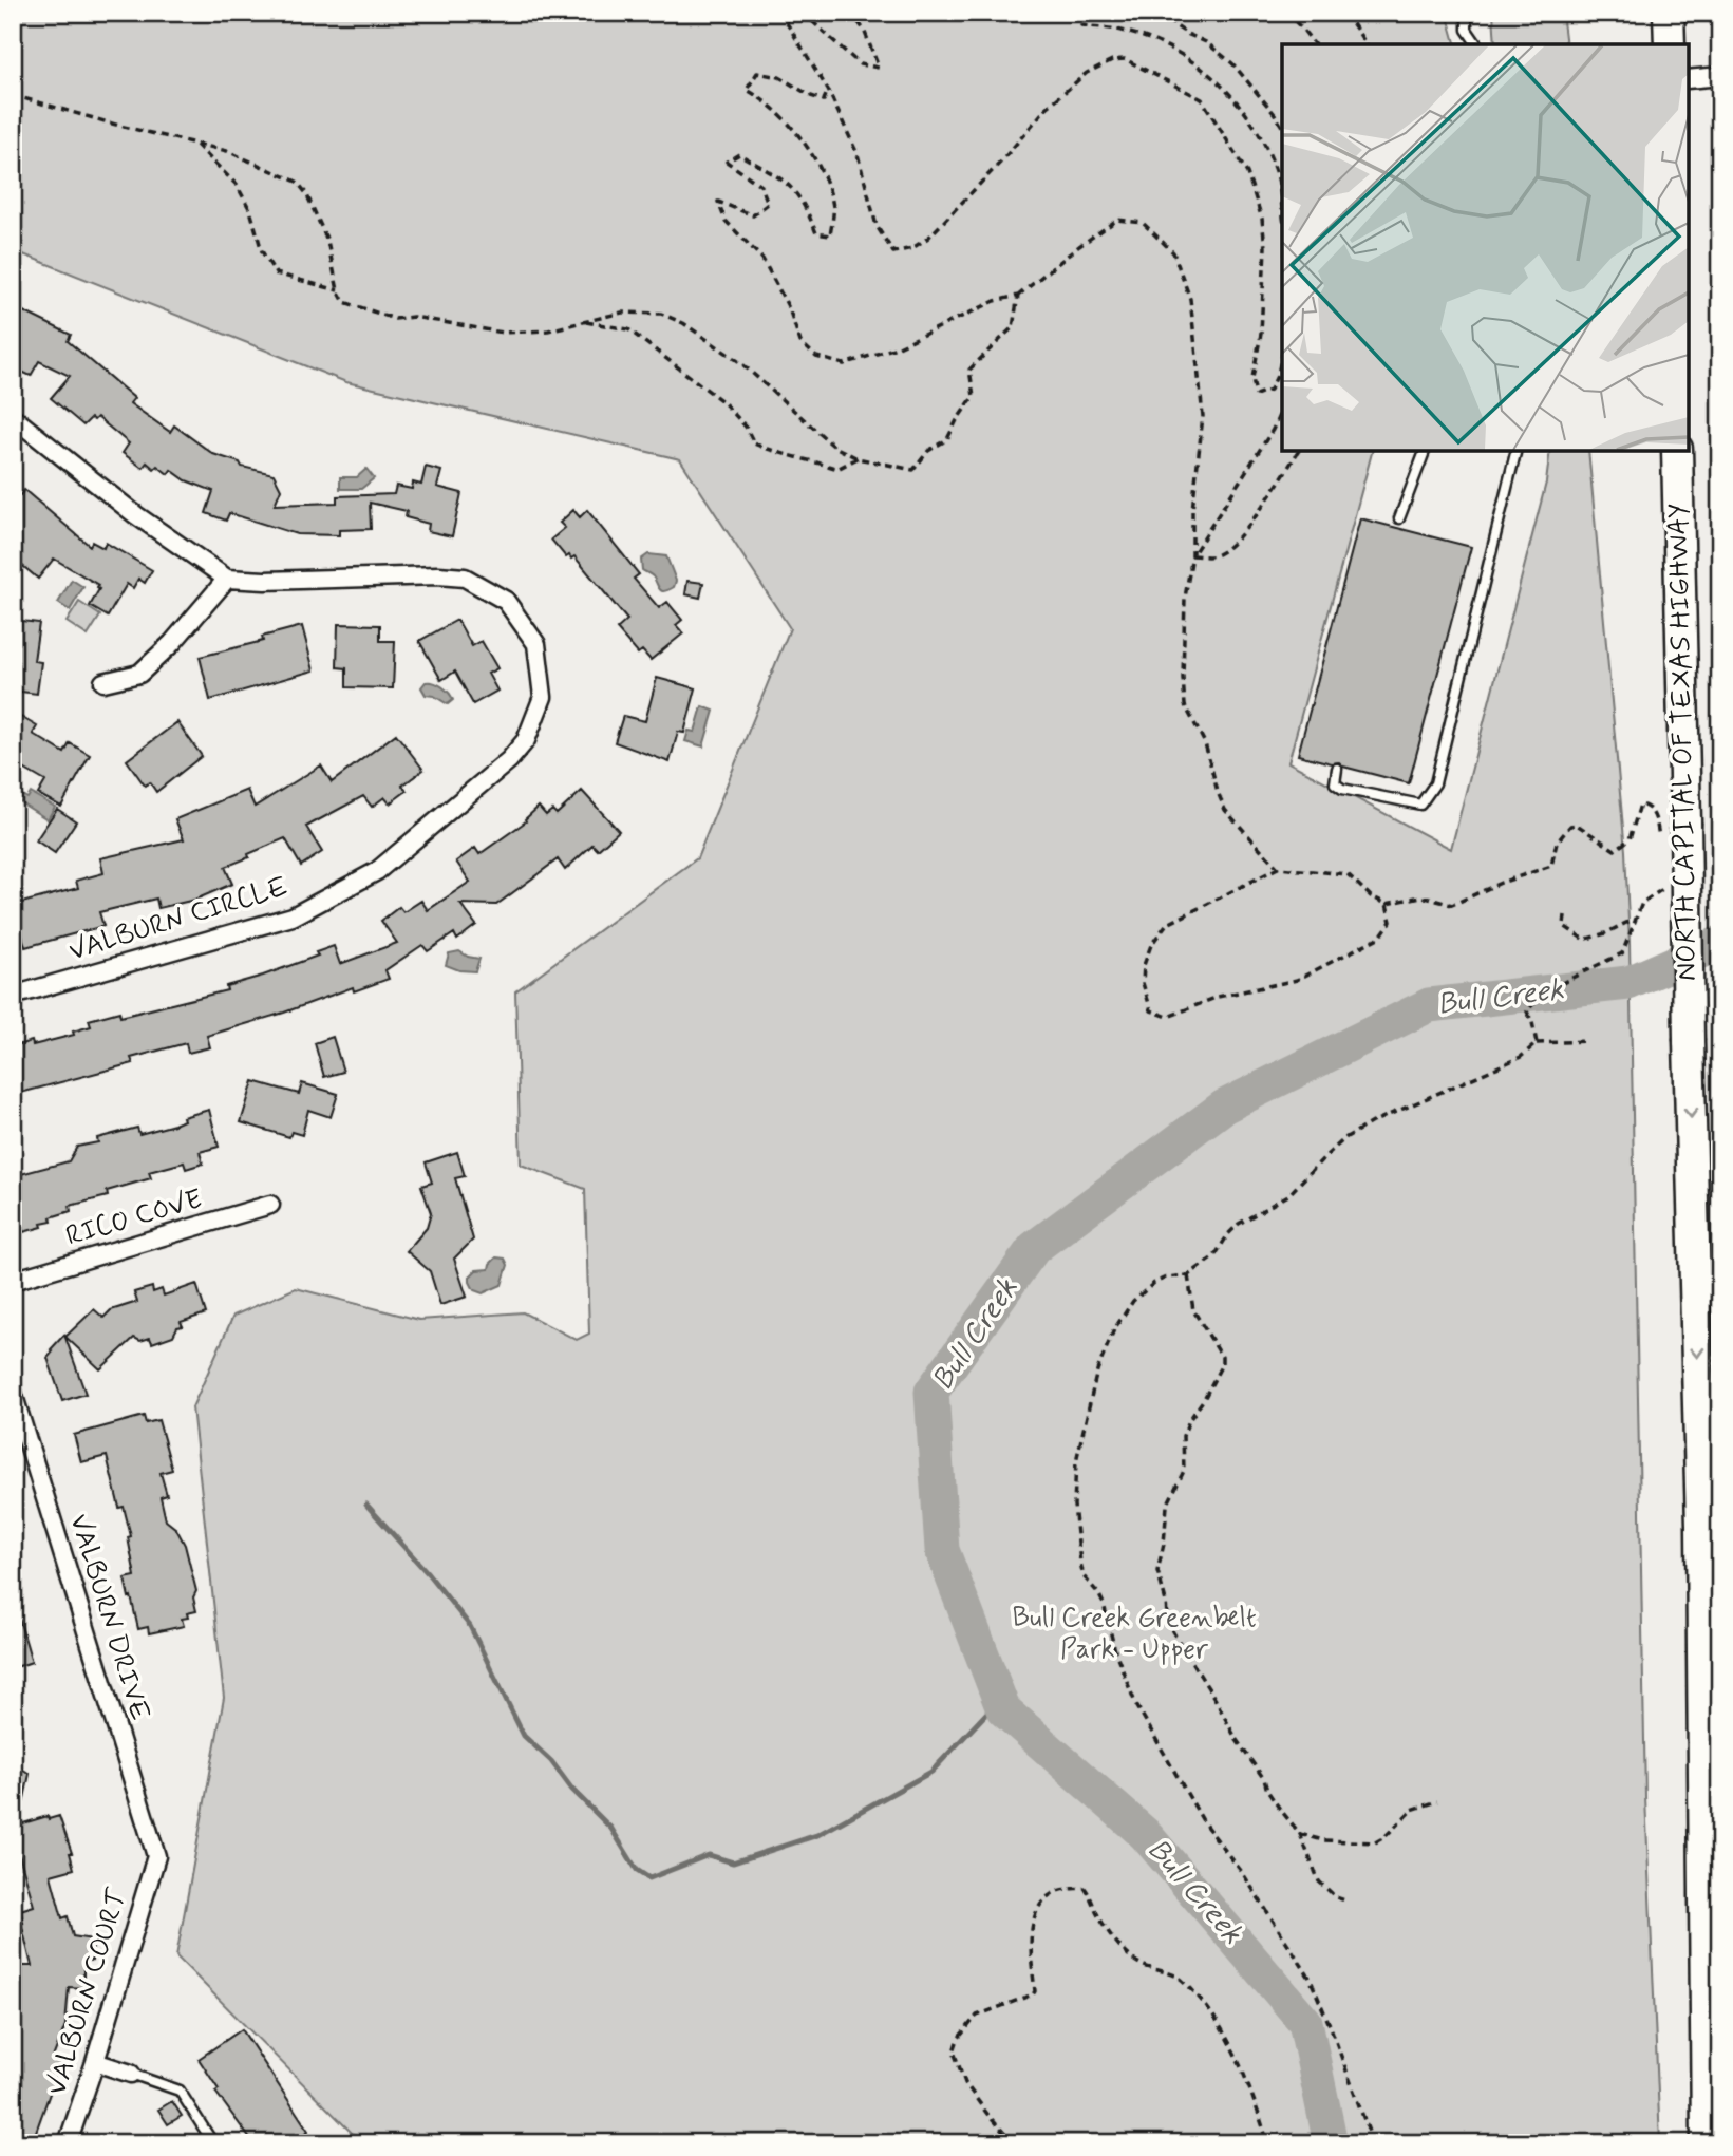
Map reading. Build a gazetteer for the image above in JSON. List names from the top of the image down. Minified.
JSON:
{"streets":{"highway":["NORTH CAPITAL OF TEXAS HIGHWAY"],"street":["VALBURN CIRCLE","RICO COVE","VALBURN DRIVE","VALBURN COURT"]},"crossings":[["VALBURN DRIVE","VALBURN COURT"]],"one_way":["NORTH CAPITAL OF TEXAS HIGHWAY"],"water":["Bull Creek"],"parks":["Bull Creek Greenbelt Park - Upper"]}
